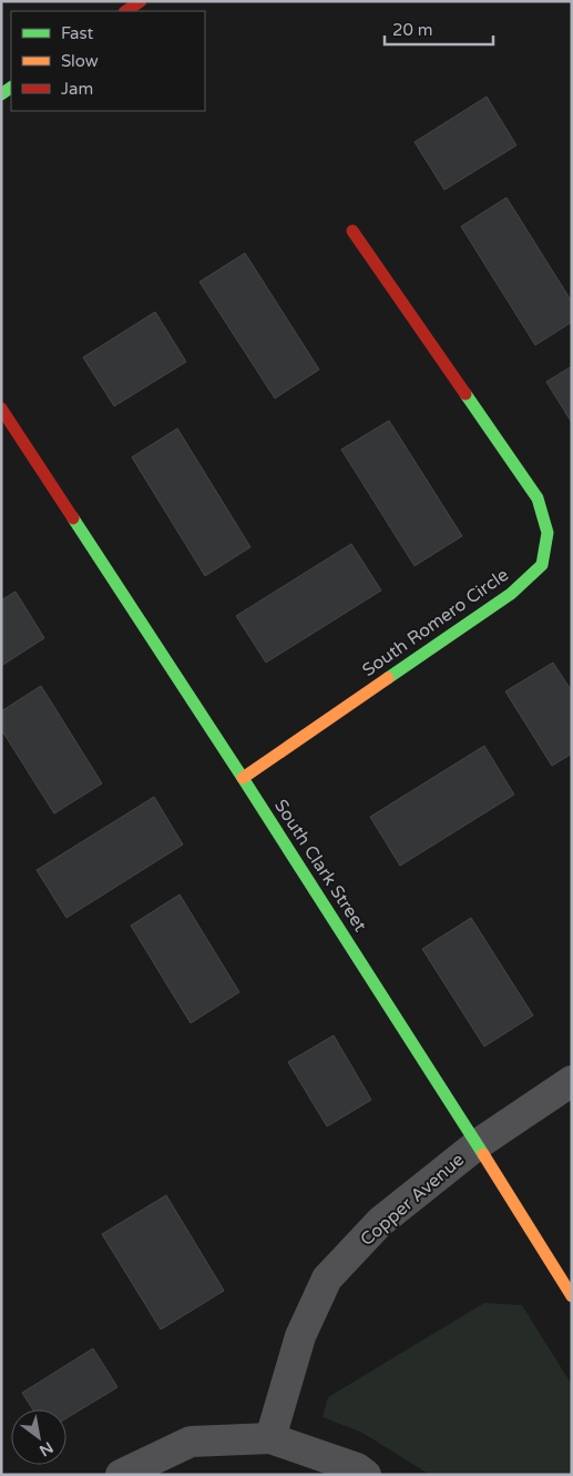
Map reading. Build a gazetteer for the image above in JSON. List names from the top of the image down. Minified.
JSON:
{"streets":{"street":["South Romero Circle","South Clark Street","Copper Avenue"]},"crossings":[["South Romero Circle","South Clark Street"],["South Clark Street","Copper Avenue"]],"legend":["Fast","Slow","Jam"],"scale_bar":"20 m","north":"bottom right"}
